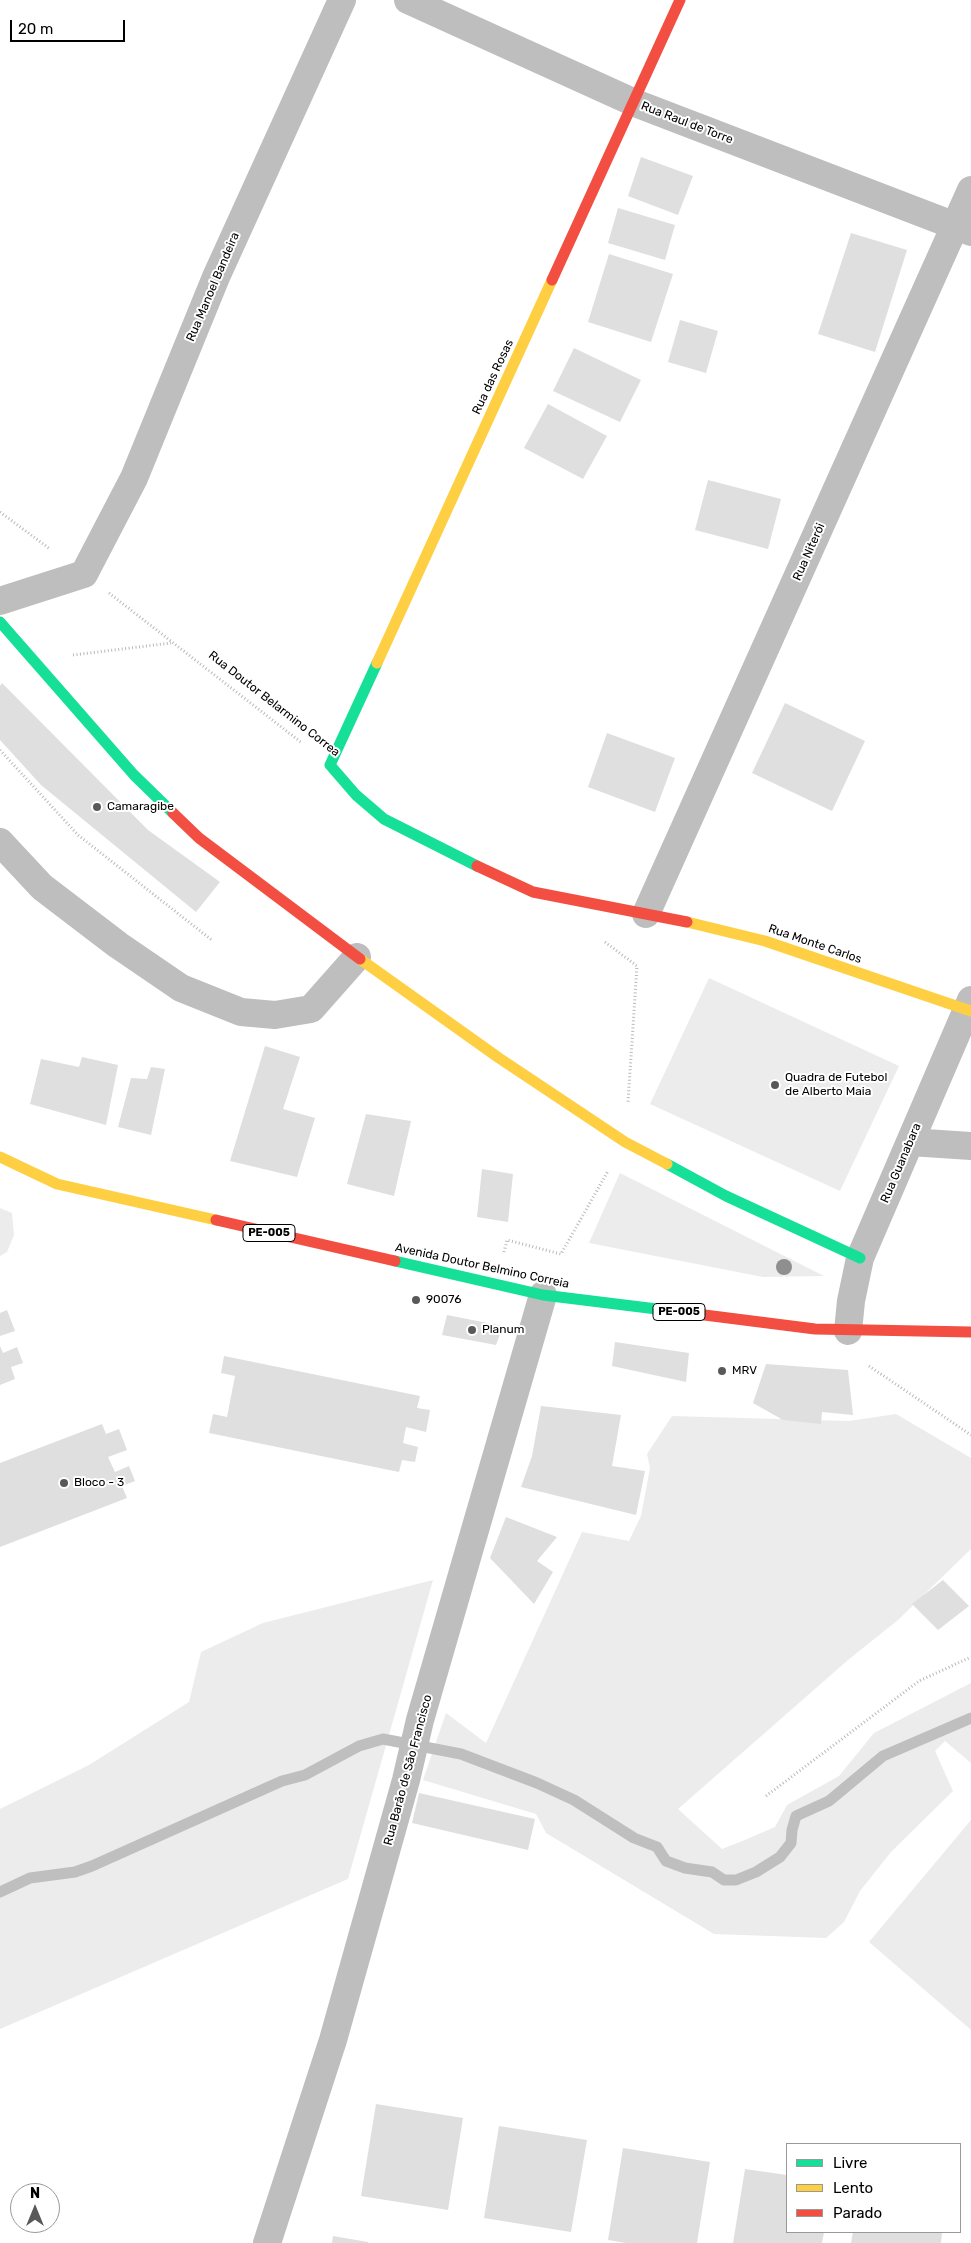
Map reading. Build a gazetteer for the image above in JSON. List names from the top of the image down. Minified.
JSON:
{"streets":{"street":["Rua Raul de Torre","Rua Manoel Bandeira","Rua das Rosas","Rua Niterói","Rua Doutor Belarmino Correa","Rua Monte Carlos","Rua Guanabara","PE-005","Avenida Doutor Belmino Correia","Rua Barão de São Francisco"]},"crossings":[["Rua Raul de Torre","Rua das Rosas"],["Rua Raul de Torre","Rua Niterói"],["Rua Manoel Bandeira","Rua Doutor Belarmino Correa"],["Rua das Rosas","Rua Doutor Belarmino Correa"],["Rua Niterói","Rua Doutor Belarmino Correa"],["Rua Niterói","Rua Monte Carlos"],["Rua Doutor Belarmino Correa","Rua Monte Carlos"],["Rua Monte Carlos","Rua Guanabara"],["Rua Guanabara","Avenida Doutor Belmino Correia"],["Avenida Doutor Belmino Correia","Rua Barão de São Francisco"]],"places":["Camaragibe","Quadra de Futebol de Alberto Maia","90076","Planum","MRV","Bloco - 3"],"legend":["Livre","Lento","Parado"],"scale_bar":"20 m","north":"top"}
